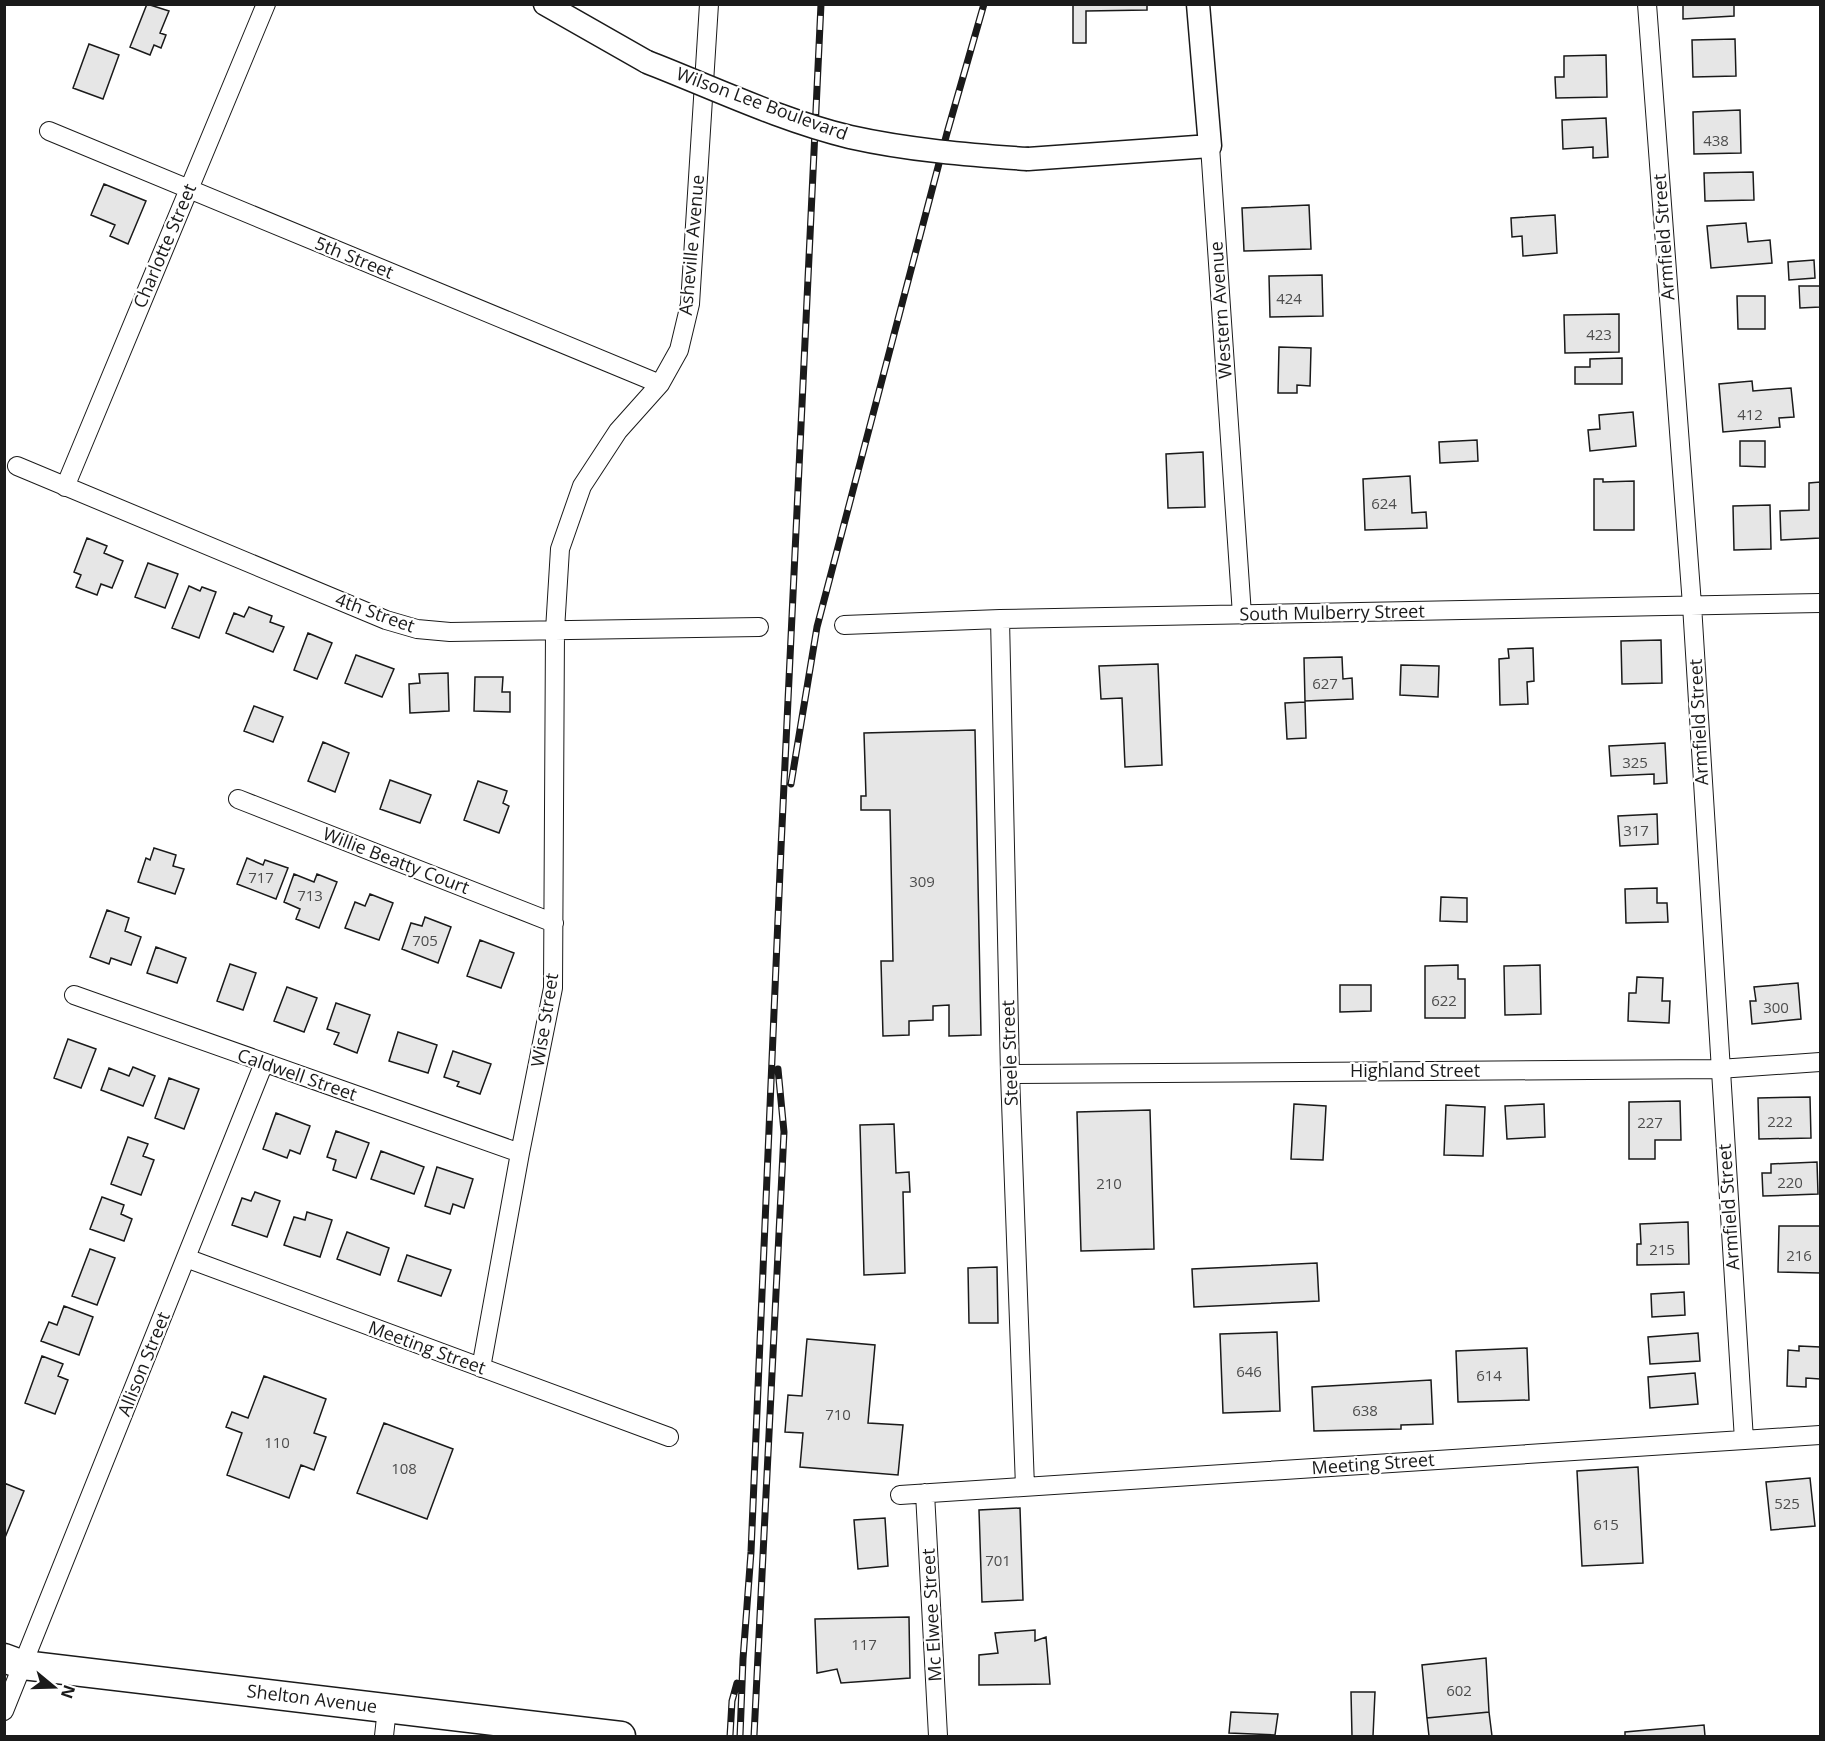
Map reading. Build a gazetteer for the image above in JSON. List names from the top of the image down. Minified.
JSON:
{"streets":{"main road":["Shelton Avenue"],"street":["Wilson Lee Boulevard","Armfield Street","Asheville Avenue","Charlotte Street","5th Street","Western Avenue","4th Street","South Mulberry Street","Willie Beatty Court","Wise Street","Steele Street","Highland Street","Caldwell Street","Meeting Street","Allison Street","Mc Elwee Street"]},"crossings":[["Wilson Lee Boulevard","Western Avenue"],["Armfield Street","South Mulberry Street"],["Armfield Street","Highland Street"],["Armfield Street","Meeting Street"],["Asheville Avenue","5th Street"],["Asheville Avenue","4th Street"],["Asheville Avenue","Wise Street"],["Charlotte Street","5th Street"],["Charlotte Street","4th Street"],["Western Avenue","South Mulberry Street"],["4th Street","Wise Street"],["South Mulberry Street","Steele Street"],["Willie Beatty Court","Wise Street"],["Wise Street","Caldwell Street"],["Wise Street","Meeting Street"],["Steele Street","Highland Street"],["Steele Street","Meeting Street"],["Caldwell Street","Allison Street"],["Meeting Street","Allison Street"],["Meeting Street","Mc Elwee Street"],["Allison Street","Shelton Avenue"]],"house_numbers":["438","424","423","412","624","627","325","317","717","309","713","705","622","300","222","227","220","210","215","216","646","614","638","710","110","108","525","615","701","117","602"],"north":"right"}
